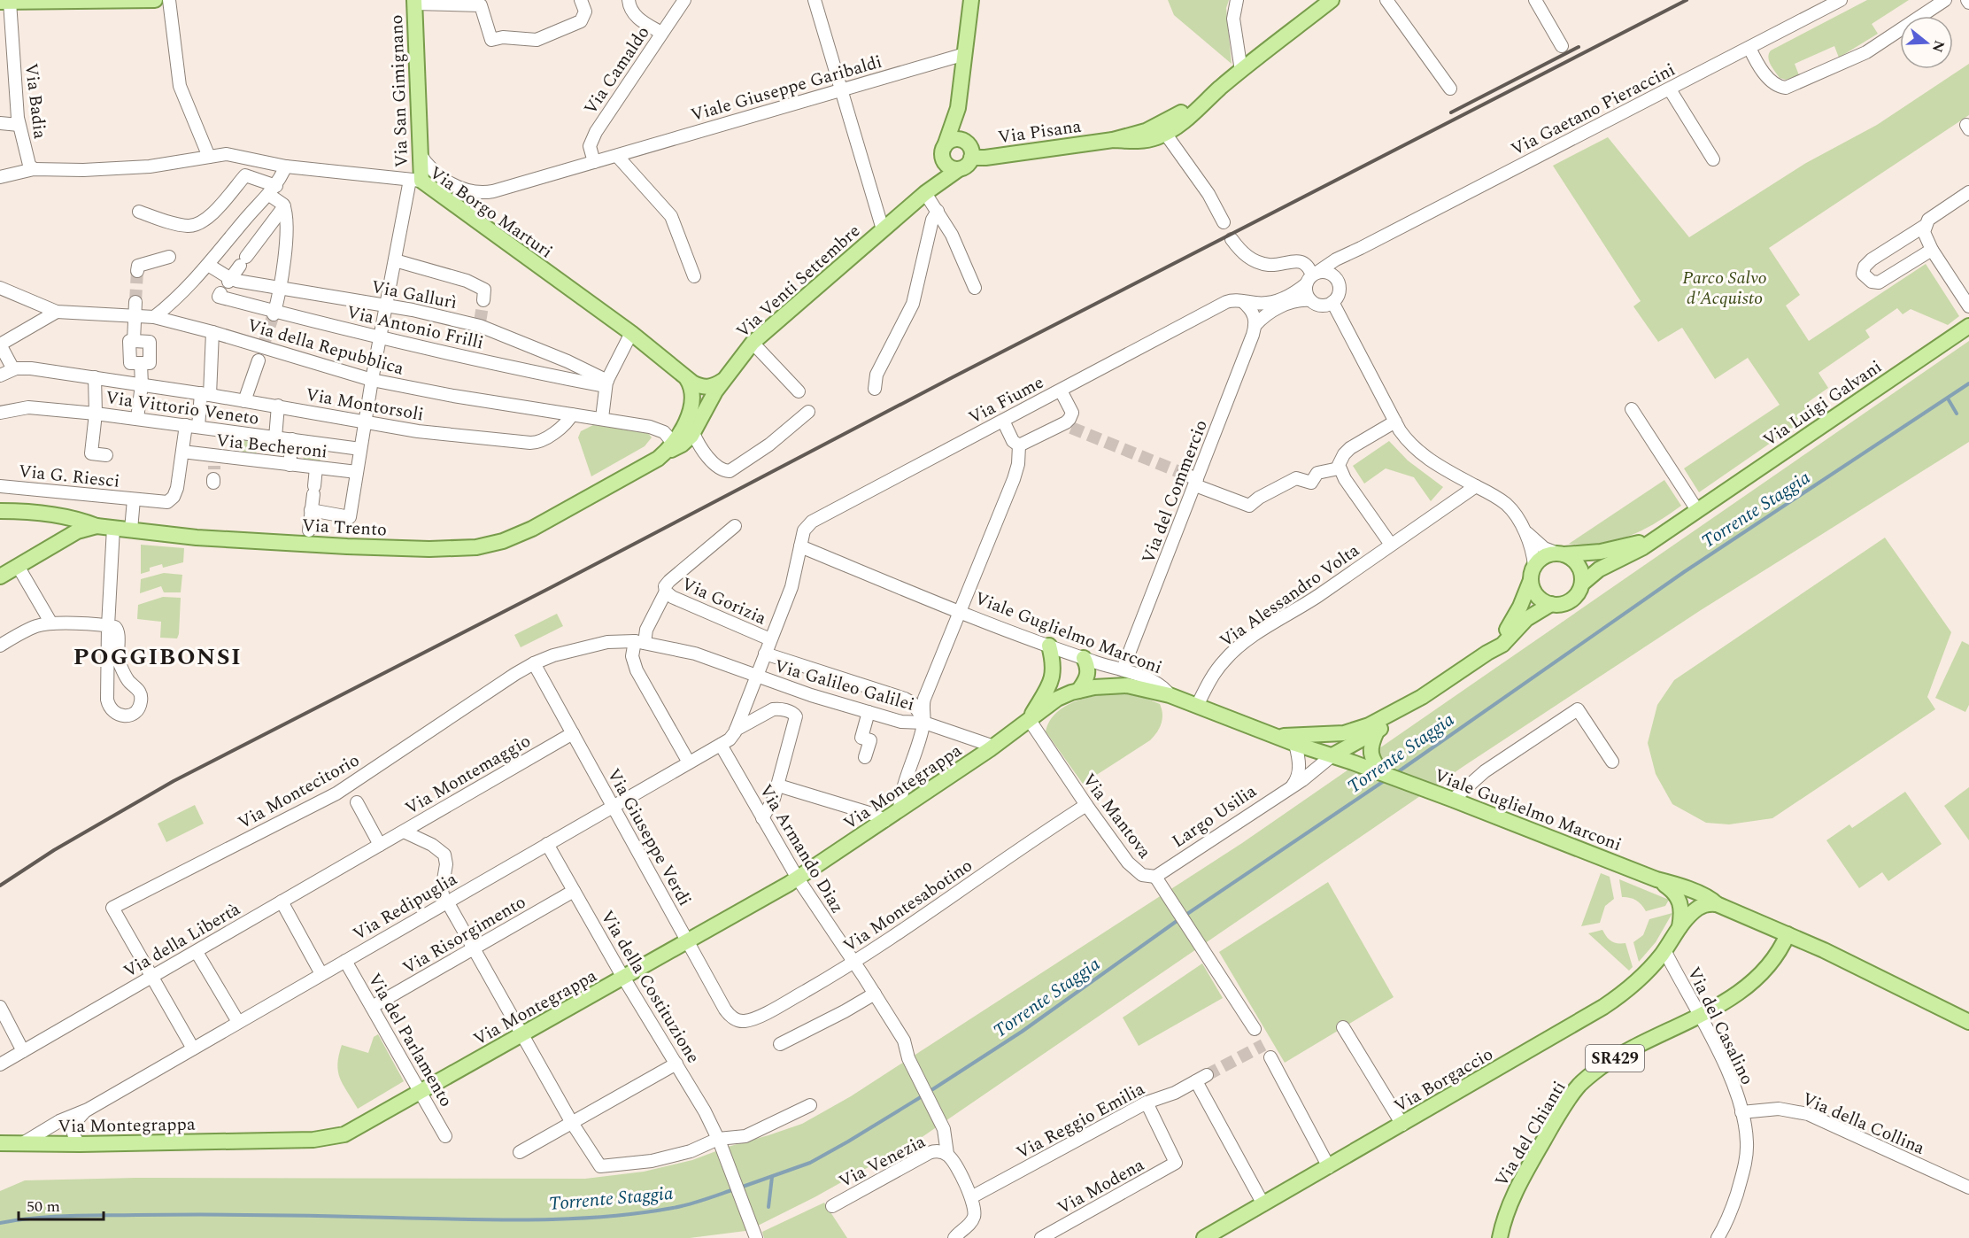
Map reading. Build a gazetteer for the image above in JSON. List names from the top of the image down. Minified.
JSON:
{"streets":{"main road":["Via San Gimignano","Via Pisana","Via Borgo Marturi","Via Venti Settembre","Via Luigi Galvani","Via Trento","Viale Guglielmo Marconi","Via Montegrappa","SR429","Via Borgaccio","Via del Chianti"],"street":["Via Camaldo","Viale Giuseppe Garibaldi","Via Badia","Via Gaetano Pieraccini","Via Gallurì","Via Antonio Frilli","Via della Repubblica","Via Fiume","Via Montorsoli","Via Vittorio Veneto","Via Becheroni","Via G. Riesci","Via del Commercio","Via Alessandro Volta","Via Gorizia","Via Galileo Galilei","Via Montemaggio","Via Montecitorio","Via Mantova","Largo Usilia","Via Giuseppe Verdi","Via Armando Diaz","Via Montesabotino","Via Redipuglia","Via Risorgimento","Via della Libertà","Via della Costituzione","Via del Casalino","Via del Parlamento","Via Reggio Emilia","Via della Collina","Via Venezia","Via Modena"]},"crossings":[["Via Camaldo","Viale Giuseppe Garibaldi"],["Viale Giuseppe Garibaldi","Via San Gimignano"],["Via San Gimignano","Via Borgo Marturi"],["Via Badia","Via Borgo Marturi"],["Via Gaetano Pieraccini","Via Fiume"],["Via Pisana","Via Venti Settembre"],["Via Venti Settembre","Via della Repubblica"],["Via Venti Settembre","Via Trento"],["Via Gallurì","Via Antonio Frilli"],["Via della Repubblica","Via Montorsoli"],["Via della Repubblica","Via G. Riesci"],["Via della Repubblica","Via Trento"],["Via Fiume","Via Gorizia"],["Via Fiume","Viale Guglielmo Marconi"],["Via Fiume","Via Galileo Galilei"],["Via Fiume","Via Redipuglia"],["Via Luigi Galvani","Viale Guglielmo Marconi"],["Via Luigi Galvani","Largo Usilia"],["Via Montorsoli","Via G. Riesci"],["Via Vittorio Veneto","Via G. Riesci"],["Via Becheroni","Via G. Riesci"],["Via G. Riesci","Via Trento"],["Via del Commercio","Viale Guglielmo Marconi"],["Via Alessandro Volta","Viale Guglielmo Marconi"],["Via Gorizia","Via Galileo Galilei"],["Via Gorizia","Via Montecitorio"],["Via Gorizia","Via Redipuglia"],["Viale Guglielmo Marconi","Via Galileo Galilei"],["Viale Guglielmo Marconi","Via Montegrappa"],["Viale Guglielmo Marconi","Via Mantova"],["Viale Guglielmo Marconi","Largo Usilia"],["Viale Guglielmo Marconi","Via Borgaccio"],["Viale Guglielmo Marconi","Via del Chianti"],["Via Galileo Galilei","Via Montegrappa"],["Via Galileo Galilei","Via Montecitorio"],["Via Galileo Galilei","Via Mantova"],["Via Montemaggio","Via Giuseppe Verdi"],["Via Montemaggio","Via della Libertà"],["Via Montegrappa","Via Mantova"],["Via Montegrappa","Via Giuseppe Verdi"],["Via Montegrappa","Via Armando Diaz"],["Via Montegrappa","Via Redipuglia"],["Via Montegrappa","Via della Costituzione"],["Via Montegrappa","Via del Parlamento"],["Via Montecitorio","Via Giuseppe Verdi"],["Via Montecitorio","Via Redipuglia"],["Via Montecitorio","Via della Libertà"],["Via Mantova","Largo Usilia"],["Via Mantova","Via Montesabotino"],["Via Giuseppe Verdi","Via Montesabotino"],["Via Giuseppe Verdi","Via Redipuglia"],["Via Armando Diaz","Via Montesabotino"],["Via Armando Diaz","Via Redipuglia"],["Via Armando Diaz","Via Venezia"],["Via Redipuglia","Via della Costituzione"],["Via Redipuglia","Via del Parlamento"],["Via Risorgimento","Via della Costituzione"],["Via Risorgimento","Via del Parlamento"],["Via del Casalino","Via Borgaccio"],["Via del Casalino","Via della Collina"],["Via del Casalino","Via del Chianti"],["Via Borgaccio","Via Reggio Emilia"],["Via Reggio Emilia","Via Modena"]],"districts":["POGGIBONSI"],"water":["Torrente Staggia"],"parks":["Parco Salvo d'Acquisto"],"scale_bar":"50 m","north":"right"}
